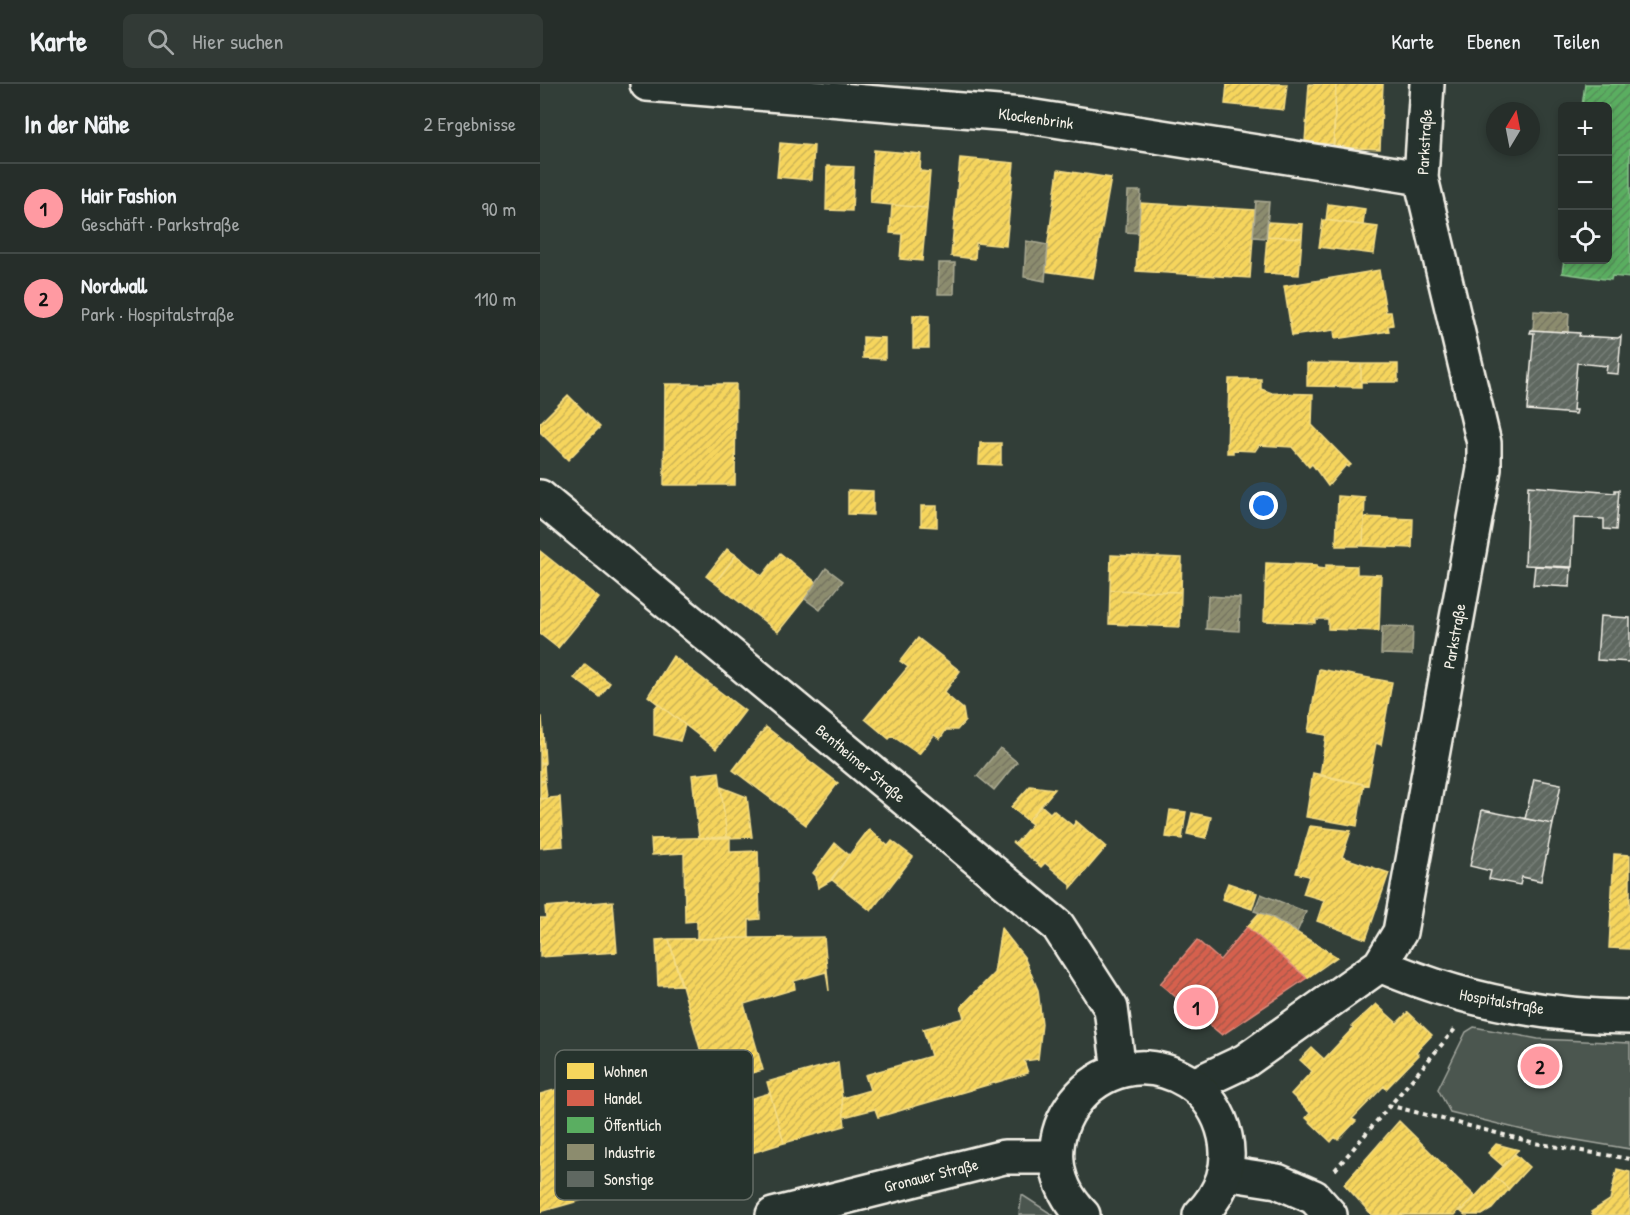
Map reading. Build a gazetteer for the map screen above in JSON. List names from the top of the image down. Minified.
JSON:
{"streets":{"street":["Klockenbrink","Parkstraße","Bentheimer Straße","Hospitalstraße","Gronauer Straße"]},"crossings":[["Klockenbrink","Parkstraße"],["Parkstraße","Hospitalstraße"]],"legend":["Wohnen","Handel","Öffentlich","Industrie","Sonstige"],"north":"top","page":{"header":"Karte","search":"Hier suchen","nav":["Karte","Ebenen","Teilen"],"heading":["In der Nähe","2 Ergebnisse"],"map_buttons":["+","−"],"list":[{"mark":"1","name":"Hair Fashion","note":"Geschäft · Parkstraße","value":"90 m"},{"mark":"2","name":"Nordwall","note":"Park · Hospitalstraße","value":"110 m"}],"pins":["1","2"]}}
